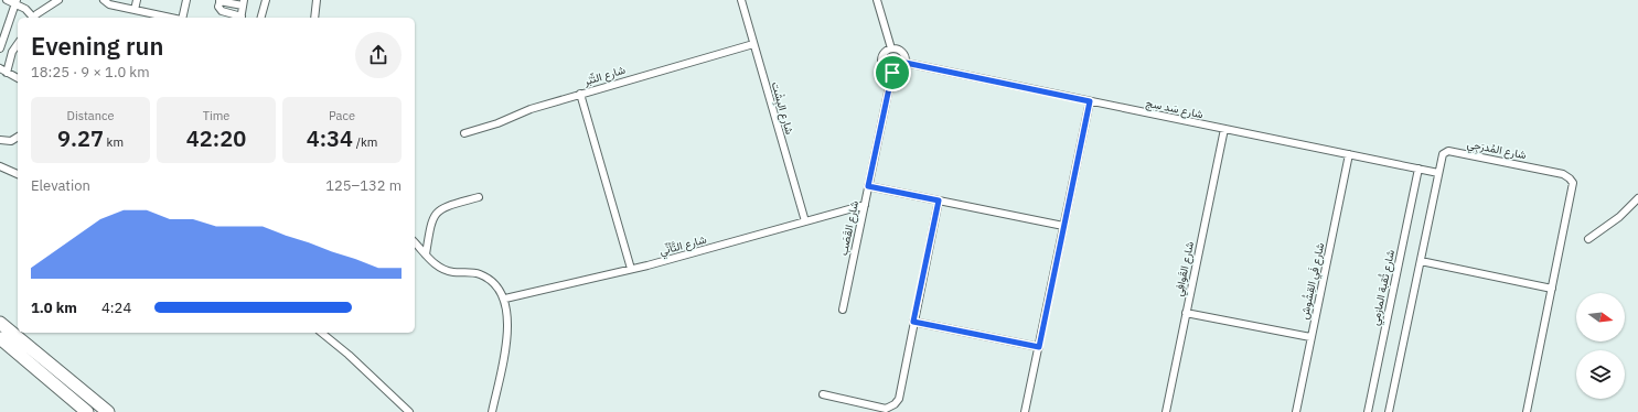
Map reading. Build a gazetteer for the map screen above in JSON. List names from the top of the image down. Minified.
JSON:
{"streets":{"street":["شارع التِّبْر","شارع البِشْت","شارع سَد سِج","شارع المُدرَجِي","شارع القَصَب","شارع التَّأنِّي","شارع القَوافِي","شارع فَي القِشُوش","شارع ثُقبة المازمي"]},"crossings":[["شارع التِّبْر","شارع البِشْت"],["شارع البِشْت","شارع التَّأنِّي"],["شارع سَد سِج","شارع المُدرَجِي"],["شارع سَد سِج","شارع القَصَب"],["شارع سَد سِج","شارع القَوافِي"],["شارع سَد سِج","شارع فَي القِشُوش"],["شارع سَد سِج","شارع ثُقبة المازمي"],["شارع القَصَب","شارع التَّأنِّي"]],"north":"right","page":{"heading":["Evening run","18:25 · 9 × 1.0 km"],"stats":[["Distance","9.27 km"],["Time","42:20"],["Pace","4:34 /km"]],"chart":["Elevation","125–132 m"],"list":[{"name":"1.0 km","note":"4:24"}]}}
